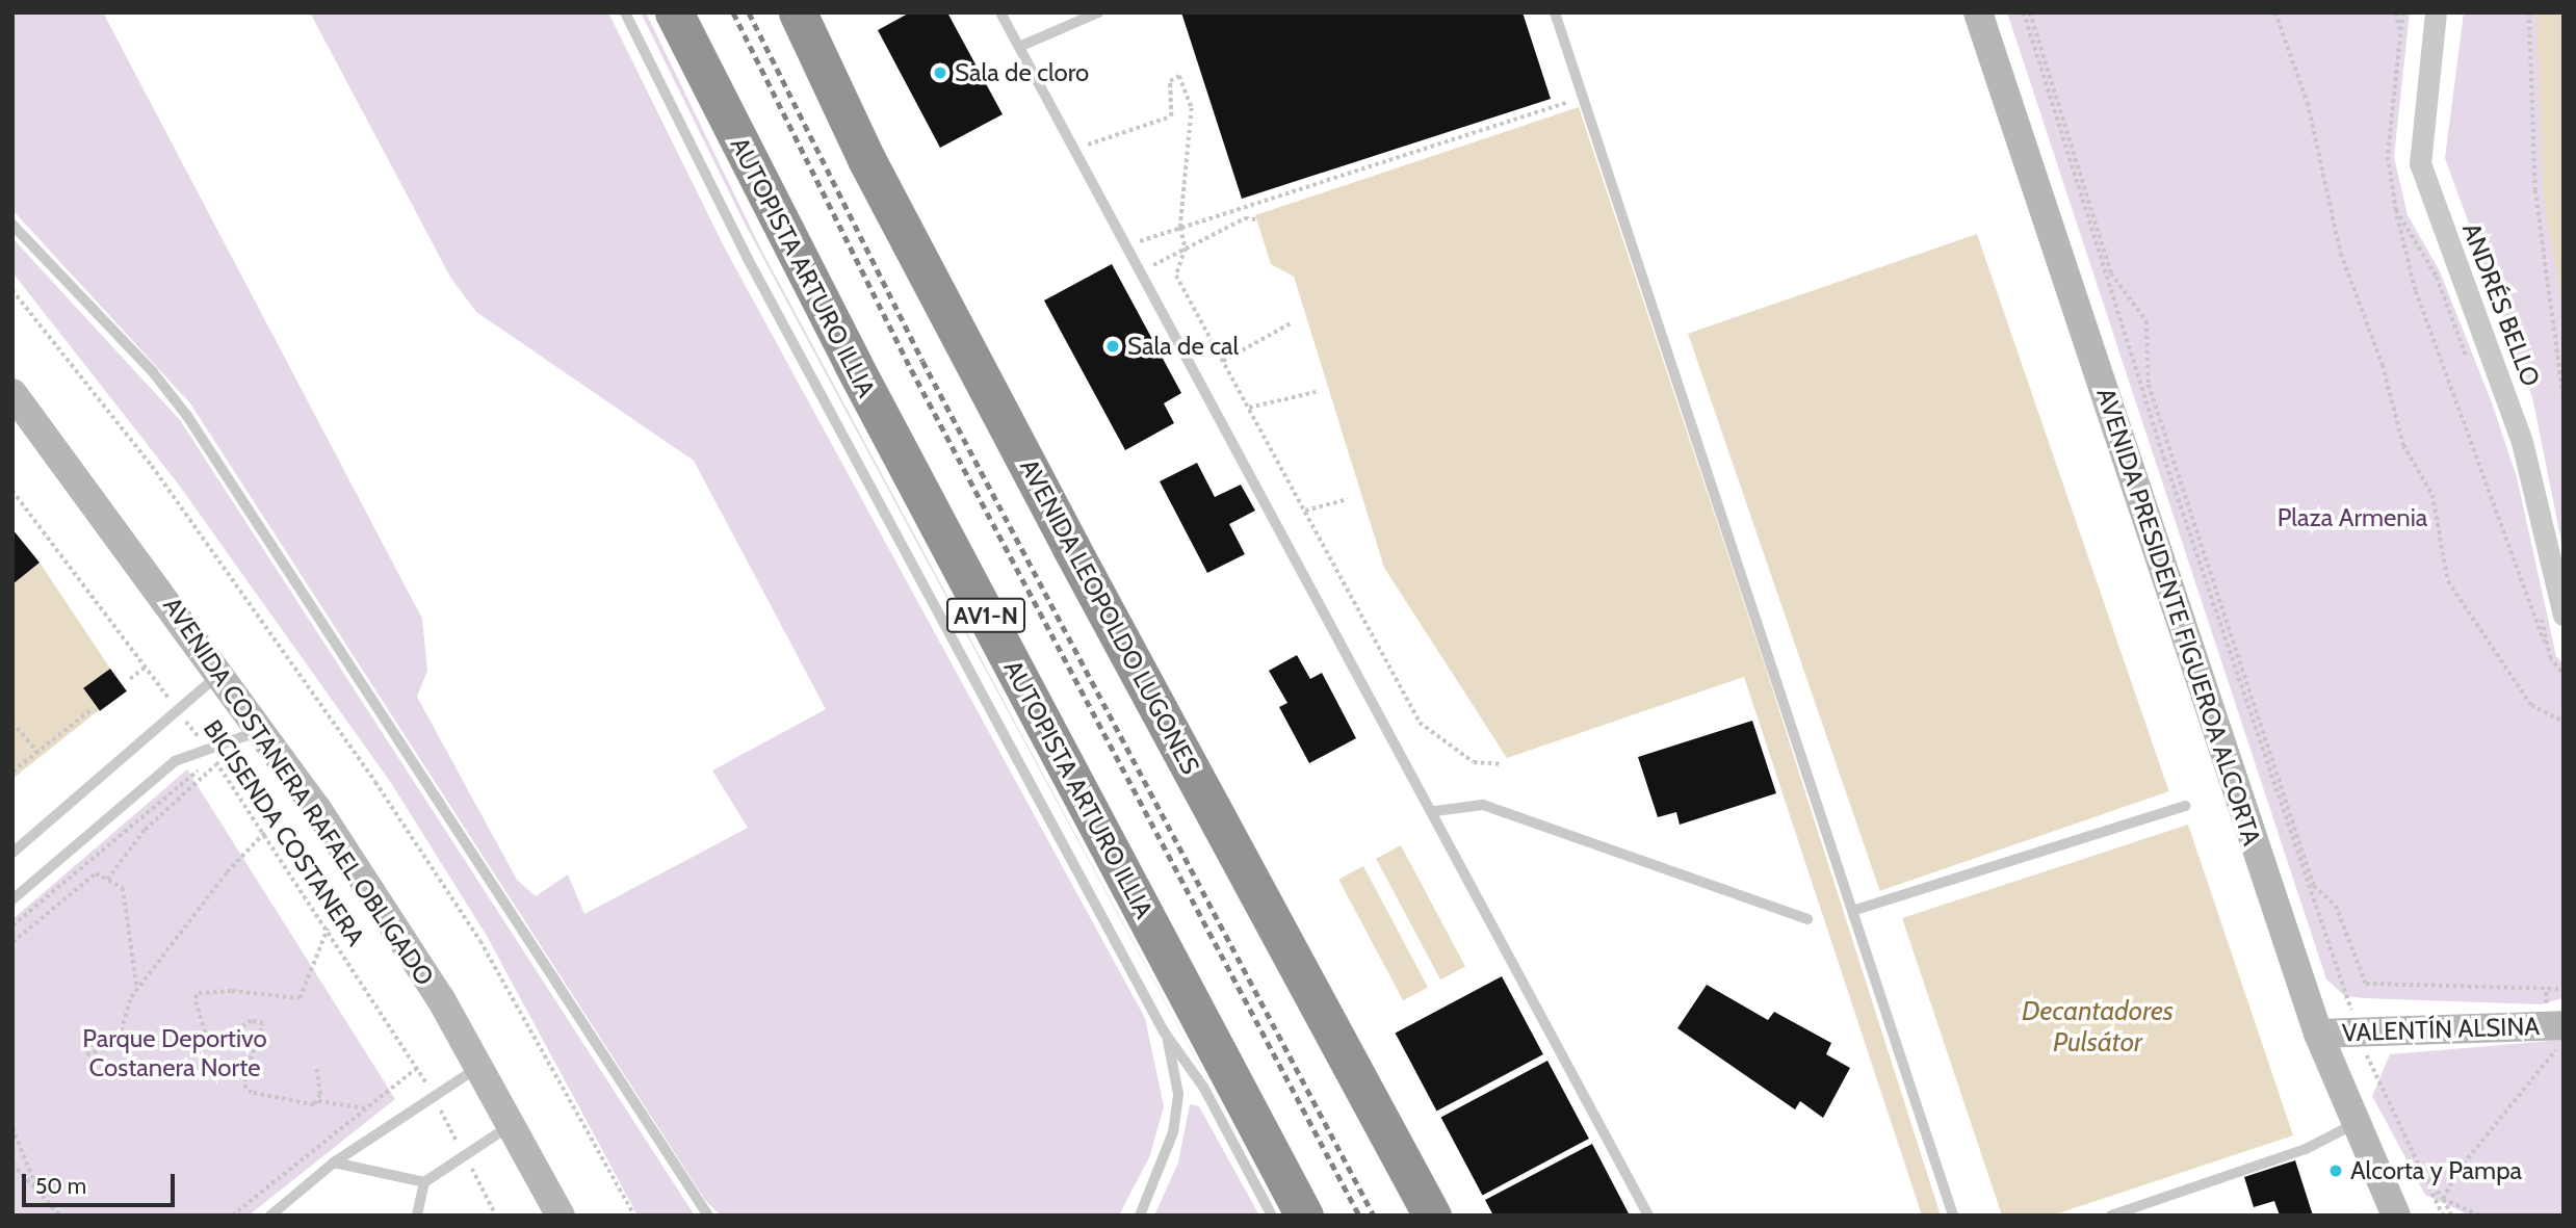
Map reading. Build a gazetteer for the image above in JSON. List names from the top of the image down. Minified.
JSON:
{"streets":{"highway":["AUTOPISTA ARTURO ILLIA","AV1-N","AVENIDA LEOPOLDO LUGONES"],"main road":["AVENIDA PRESIDENTE FIGUEROA ALCORTA","AVENIDA COSTANERA RAFAEL OBLIGADO","VALENTÍN ALSINA"],"street":["ANDRÉS BELLO"],"path":["BICISENDA COSTANERA"]},"crossings":[["AVENIDA PRESIDENTE FIGUEROA ALCORTA","VALENTÍN ALSINA"]],"water":["Decantadores Pulsátor"],"parks":["Plaza Armenia","Parque Deportivo Costanera Norte"],"places":["Sala de cloro","Sala de cal","Alcorta y Pampa"],"scale_bar":"50 m"}
